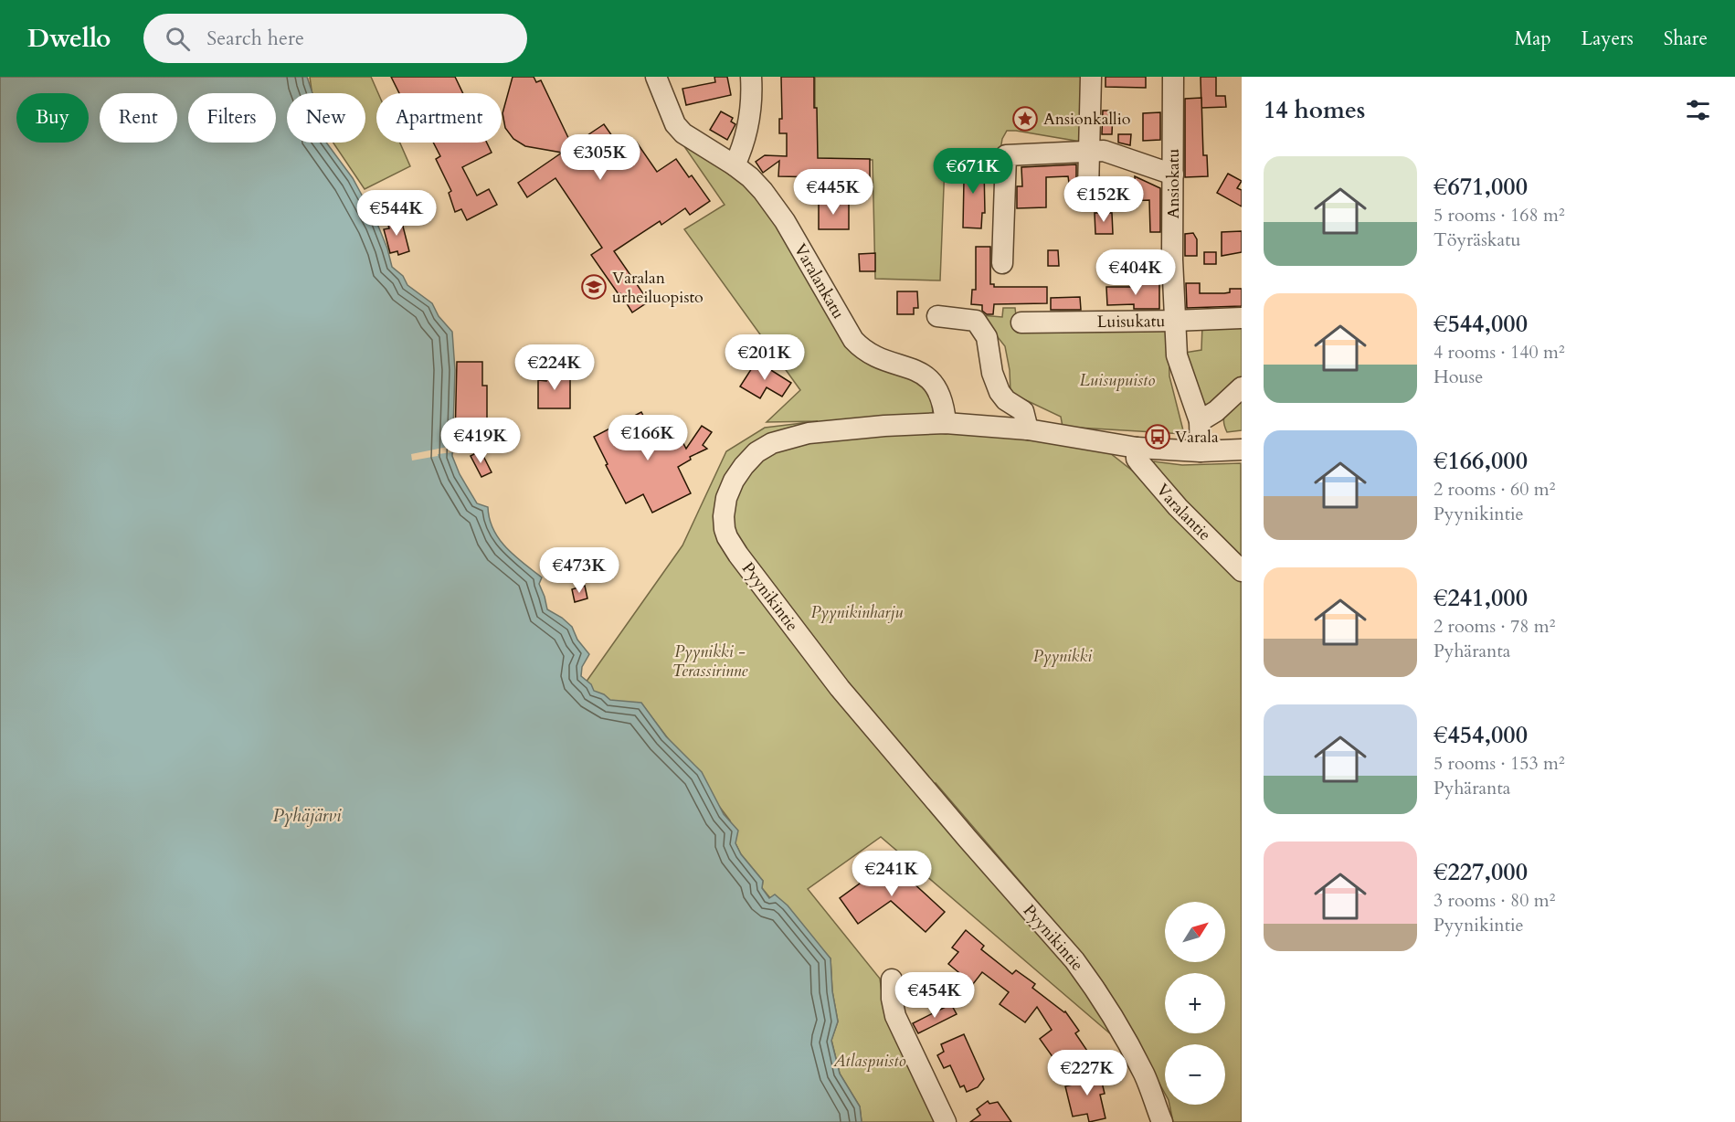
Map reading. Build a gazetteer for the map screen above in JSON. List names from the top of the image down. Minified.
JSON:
{"streets":{"street":["Ansiokatu","Varalankatu","Luisukatu","Varalantie","Pyynikintie"]},"crossings":[["Ansiokatu","Luisukatu"],["Ansiokatu","Pyynikintie"],["Varalankatu","Pyynikintie"],["Varalantie","Pyynikintie"]],"water":["Pyhäjärvi"],"parks":["Luisupuisto","Pyynikinharju","Pyynikki - Terassirinne","Pyynikki","Atlaspuisto"],"places":{"place":["Ansionkallio"],"school or university":["Varalan urheiluopisto"],"bus stop":["Varala"]},"north":"top right","page":{"header":"Dwello","search":"Search here","nav":["Map","Layers","Share"],"heading":"14 homes","chip":["Buy","Rent","Filters","New","Apartment"],"price":["€305K","€671K","€445K","€152K","€544K","€404K","€201K","€224K","€166K","€419K","€473K","€241K","€454K","€227K"],"list":[{"name":"€671,000","note":"5 rooms · 168 m² · Töyräskatu"},{"name":"€544,000","note":"4 rooms · 140 m² · House"},{"name":"€166,000","note":"2 rooms · 60 m² · Pyynikintie"},{"name":"€241,000","note":"2 rooms · 78 m² · Pyhäranta"},{"name":"€454,000","note":"5 rooms · 153 m² · Pyhäranta"},{"name":"€227,000","note":"3 rooms · 80 m² · Pyynikintie"}],"map_buttons":["+","−"]}}
